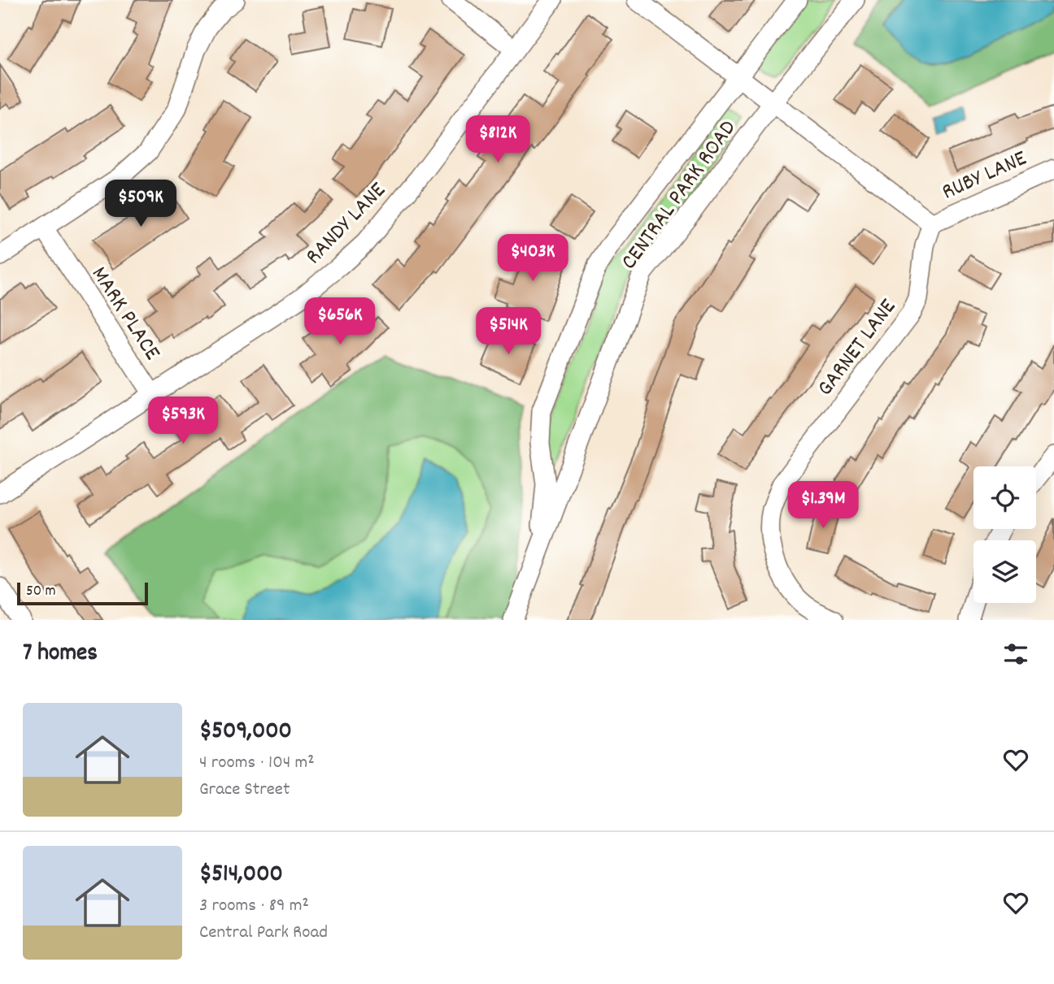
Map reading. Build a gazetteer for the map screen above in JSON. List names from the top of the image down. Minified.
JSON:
{"streets":{"street":["RUBY LANE","CENTRAL PARK ROAD","RANDY LANE","MARK PLACE","GARNET LANE"]},"crossings":[["RUBY LANE","GARNET LANE"],["RANDY LANE","MARK PLACE"]],"scale_bar":"50 m","page":{"price":["$812K","$509K","$403K","$656K","$514K","$593K","$1.39M"],"scale":"50 m","heading":"7 homes","list":[{"name":"$509,000","note":"4 rooms · 104 m² · Grace Street"},{"name":"$514,000","note":"3 rooms · 89 m² · Central Park Road"}]}}
